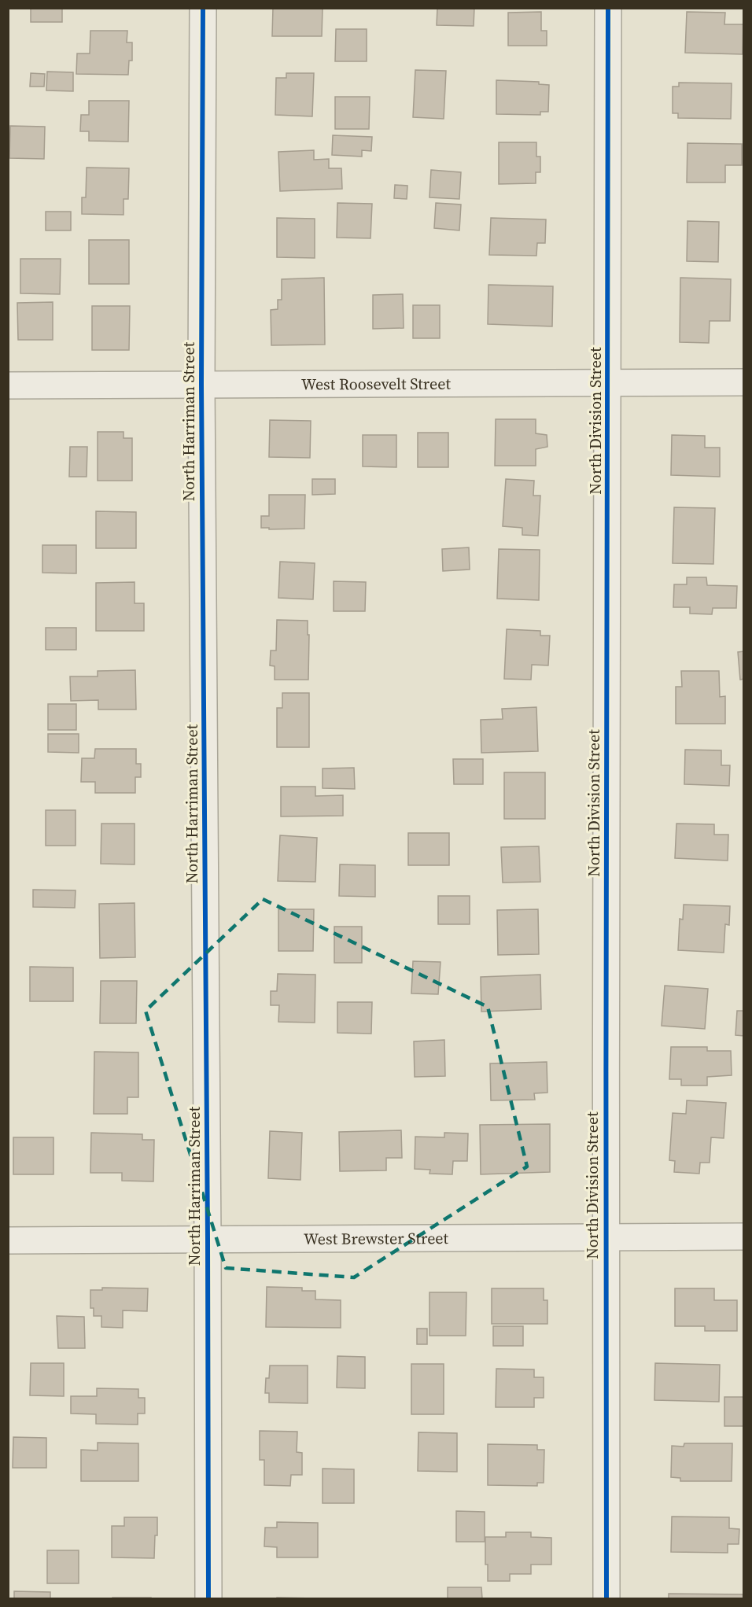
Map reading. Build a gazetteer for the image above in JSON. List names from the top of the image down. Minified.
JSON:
{"streets":{"street":["West Roosevelt Street","North Division Street","North Harriman Street","West Brewster Street"]},"crossings":[["West Roosevelt Street","North Division Street"],["West Roosevelt Street","North Harriman Street"],["North Division Street","West Brewster Street"],["North Harriman Street","West Brewster Street"]]}
